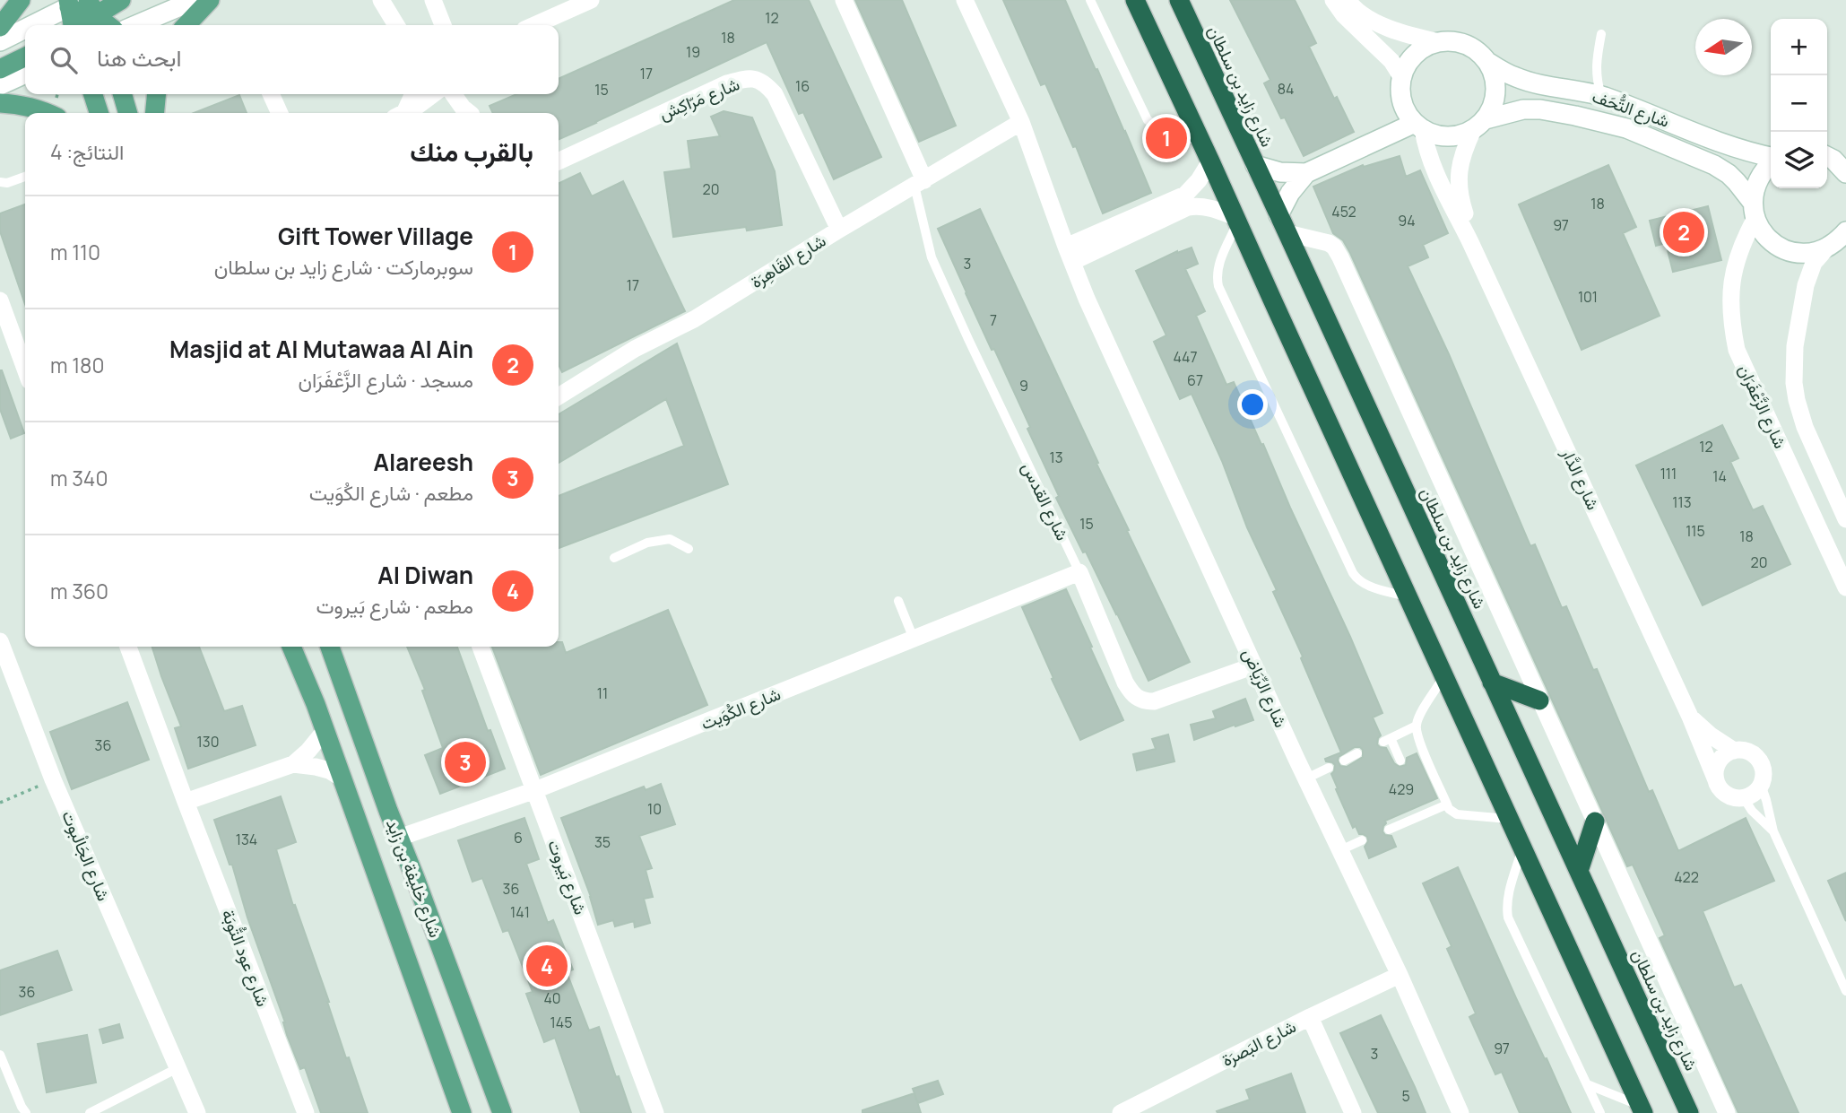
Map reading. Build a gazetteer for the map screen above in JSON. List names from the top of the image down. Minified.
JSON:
{"streets":{"highway":["شارع زايد بن سلطان"],"main road":["شارع خليفة بن زايد"],"street":["شارع مَرّاكِش","شارع التُّحَف","شارع القَاهِرَة","شارع الزَّعْفَرَان","شارع الدَّار","شارع القدس","شارع الرِّيَاض","شارع الكُوَيت","شارع الجَالْبوت","شارع بَيروت","شارع عود التُّوبَة","شارع البَصرَة"]},"crossings":[["شارع مَرّاكِش","شارع القَاهِرَة"],["شارع التُّحَف","شارع الزَّعْفَرَان"],["شارع التُّحَف","شارع الدَّار"],["شارع القَاهِرَة","شارع القدس"],["شارع القَاهِرَة","شارع الرِّيَاض"],["شارع القدس","شارع الرِّيَاض"],["شارع القدس","شارع الكُوَيت"],["شارع الرِّيَاض","شارع البَصرَة"],["شارع الكُوَيت","شارع بَيروت"],["شارع الكُوَيت","شارع خليفة بن زايد"]],"house_numbers":["12","18","19","17","16","84","15","20","18","452","94","97","3","17","101","7","447","67","9","12","13","111","14","113","15","115","18","20","11","130","36","429","10","6","134","35","422","36","141","36","40","145","97","3","5"],"north":"left","page":{"map_buttons":["+","−"],"search":"ابحث هنا","heading":["بالقرب منك","النتائج: 4"],"pins":["1","2","3","4"],"list":[{"mark":"1","name":"Gift Tower Village","note":"سوبرماركت · شارع زايد بن سلطان","value":"110 m"},{"mark":"2","name":"Masjid at Al Mutawaa Al Ain","note":"مسجد · شارع الزَّعْفَرَان","value":"180 m"},{"mark":"3","name":"Alareesh","note":"مطعم · شارع الكُوَيت","value":"340 m"},{"mark":"4","name":"Al Diwan","note":"مطعم · شارع بَيروت","value":"360 m"}]}}
